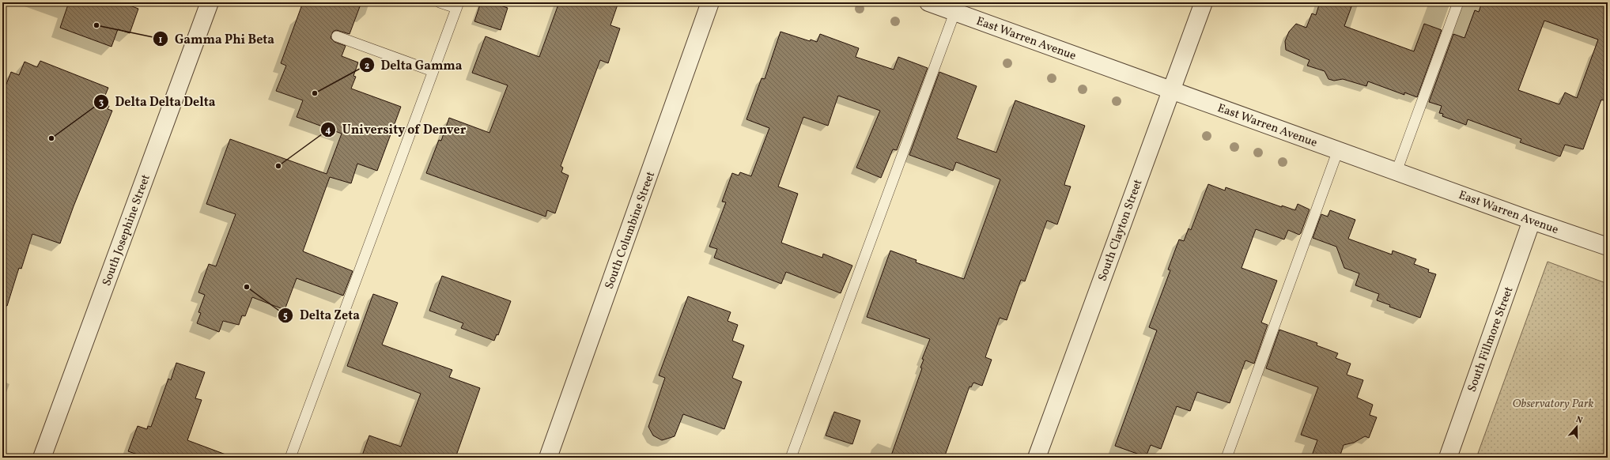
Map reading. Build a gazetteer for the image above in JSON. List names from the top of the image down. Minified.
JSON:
{"streets":{"street":["East Warren Avenue","South Josephine Street","South Columbine Street","South Clayton Street","South Fillmore Street"]},"crossings":[["East Warren Avenue","South Clayton Street"],["East Warren Avenue","South Fillmore Street"]],"parks":["Observatory Park"],"places":["Gamma Phi Beta","Delta Gamma","Delta Delta Delta","University of Denver","Delta Zeta"],"north":"top"}
